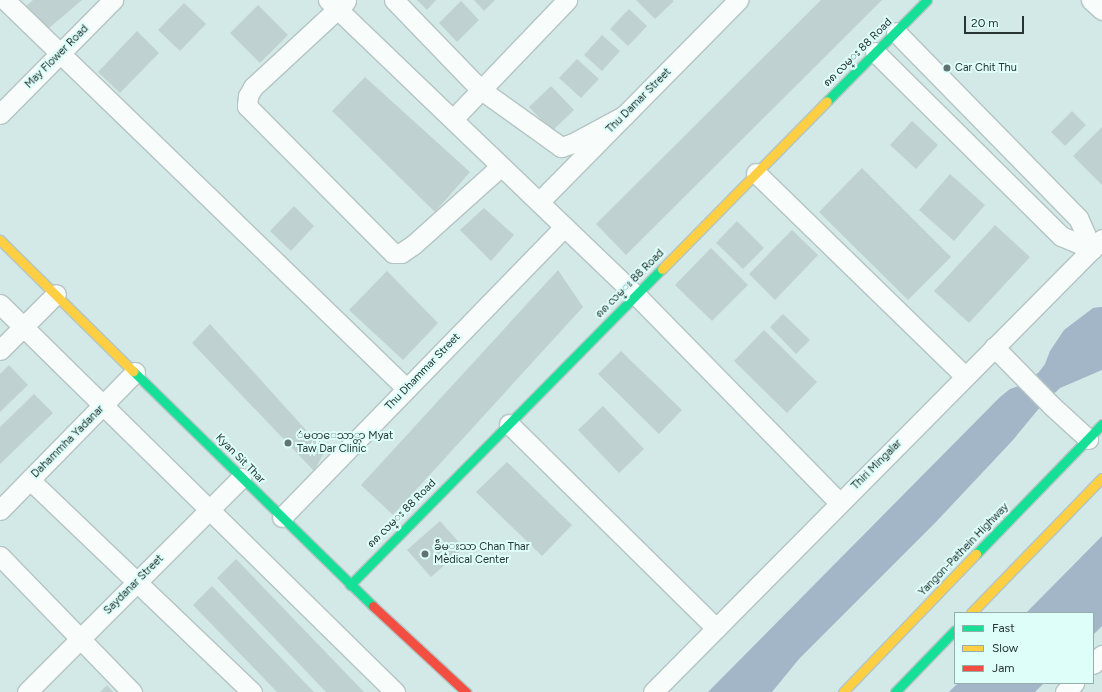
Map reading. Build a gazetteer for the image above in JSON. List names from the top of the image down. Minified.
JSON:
{"streets":{"main road":["၈၈ လမ္း 88 Road","Kyan Sit Thar","Yangon-Pathein Highway"],"street":["May Flower Road","Thu Damar Street","Thu Dhammar Street","Dahammha Yadanar","Thiri Mingalar","Saydanar Street"]},"crossings":[["၈၈ လမ္း 88 Road","Kyan Sit Thar"],["Thu Dhammar Street","Kyan Sit Thar"],["Dahammha Yadanar","Kyan Sit Thar"],["Kyan Sit Thar","Saydanar Street"]],"places":["Car Chit Thu","ဴမတ္ေသာ္တာ Myat Taw Dar Clinic","ခဵမ္းသာ Chan Thar Medical Center"],"legend":["Fast","Slow","Jam"],"scale_bar":"20 m"}
